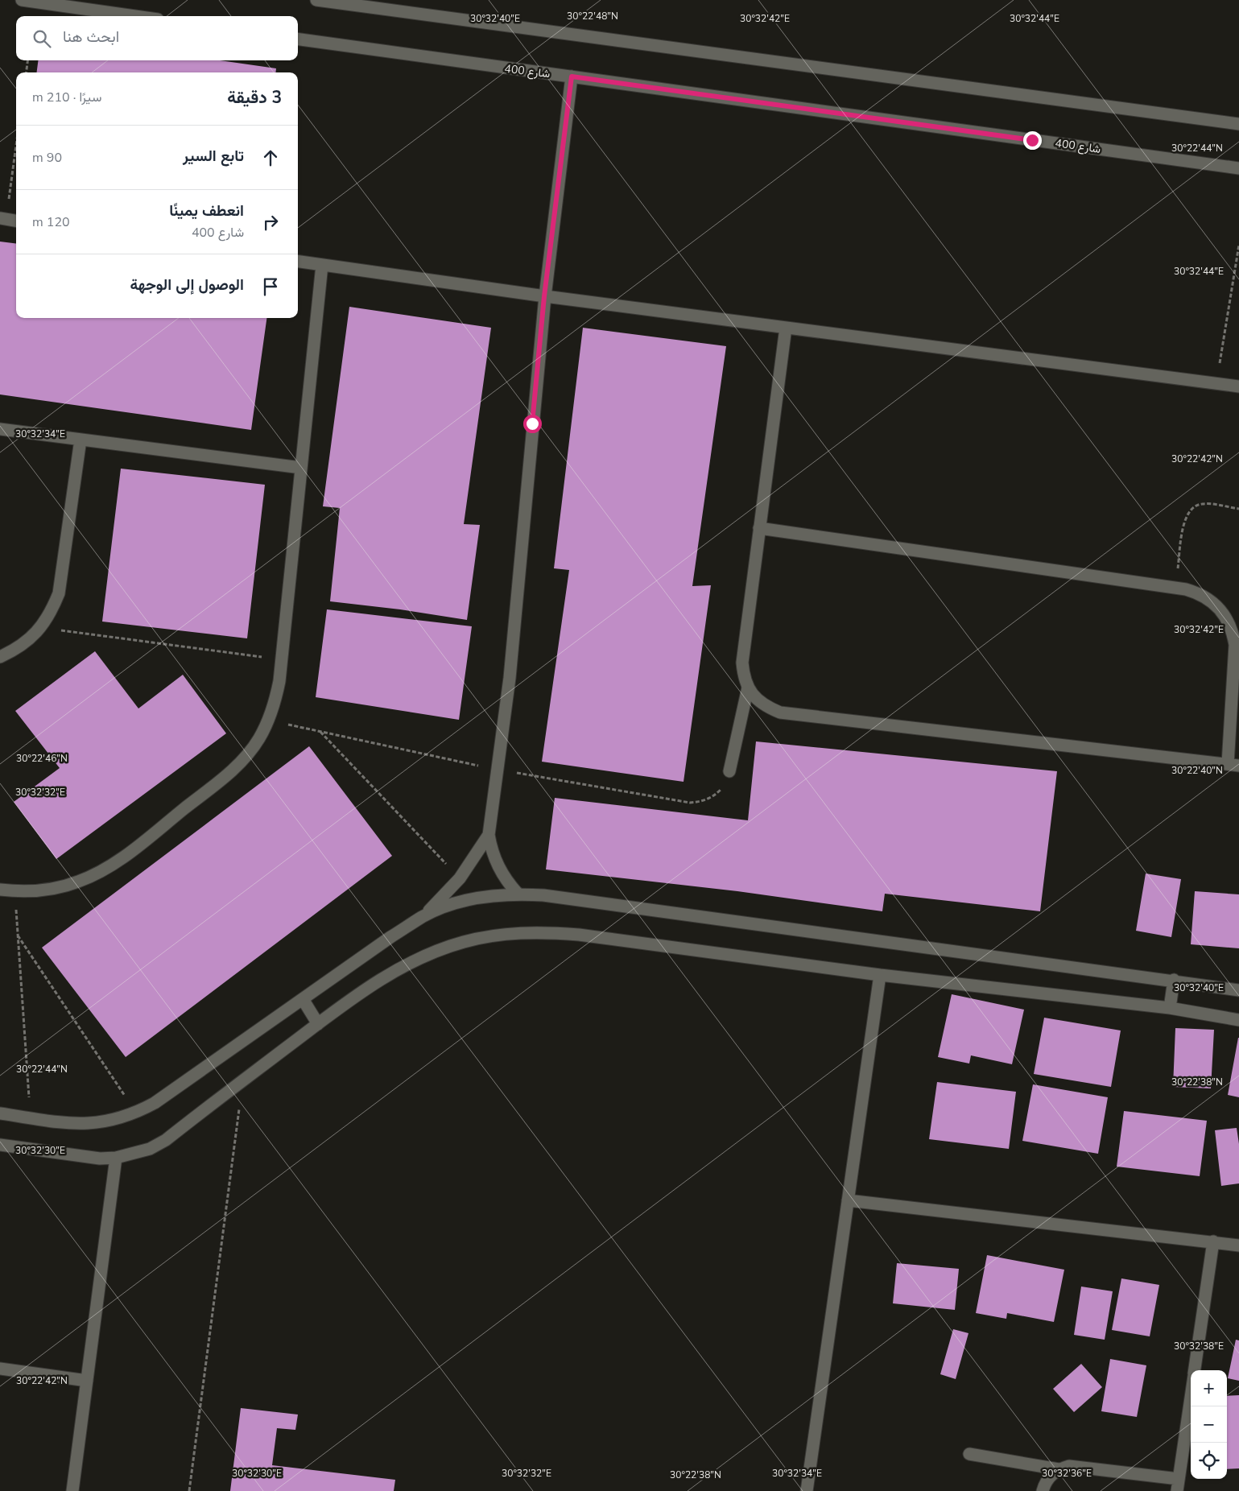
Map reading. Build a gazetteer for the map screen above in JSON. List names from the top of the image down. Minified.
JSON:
{"streets":{"street":["شارع 400"]},"page":{"search":"ابحث هنا","heading":["3 دقيقة","سيرًا · 210 m"],"list":[["تابع السير","90 m"],["انعطف يمينًا","شارع 400","120 m"],"الوصول إلى الوجهة"],"map_buttons":["+","−"]},"coordinates":["30°22'48\"N","30°32'40\"E","30°32'42\"E","30°32'44\"E","30°22'44\"N","30°32'34\"E","30°22'42\"N","30°22'46\"N","30°22'40\"N","30°32'32\"E","30°22'38\"N","30°32'30\"E","30°32'38\"E","30°32'36\"E"]}
